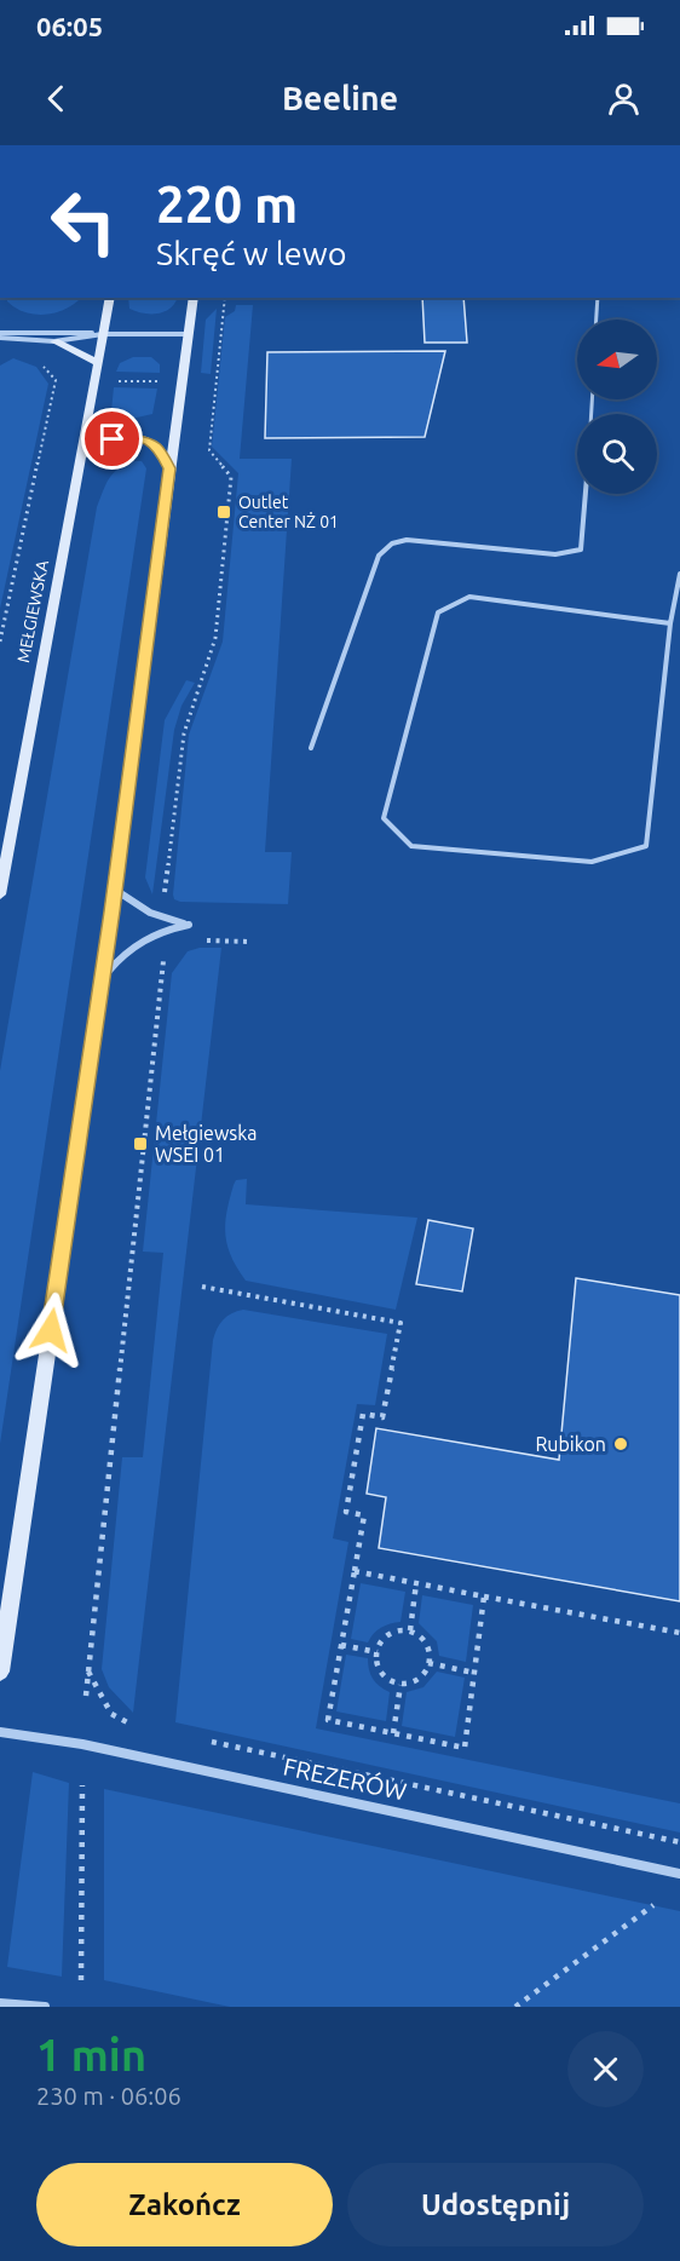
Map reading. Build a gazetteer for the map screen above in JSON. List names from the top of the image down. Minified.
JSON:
{"streets":{"main road":["MEŁGIEWSKA"],"street":["FREZERÓW"]},"places":{"transit":["Outlet Center NŻ 01","Mełgiewska WSEI 01"],"other":["Rubikon"]},"north":"left","page":{"status":"06:05","header":"Beeline","turn":["220 m","Skręć w lewo"],"heading":["1 min","230 m · 06:06"],"buttons":["Zakończ","Udostępnij"]}}
